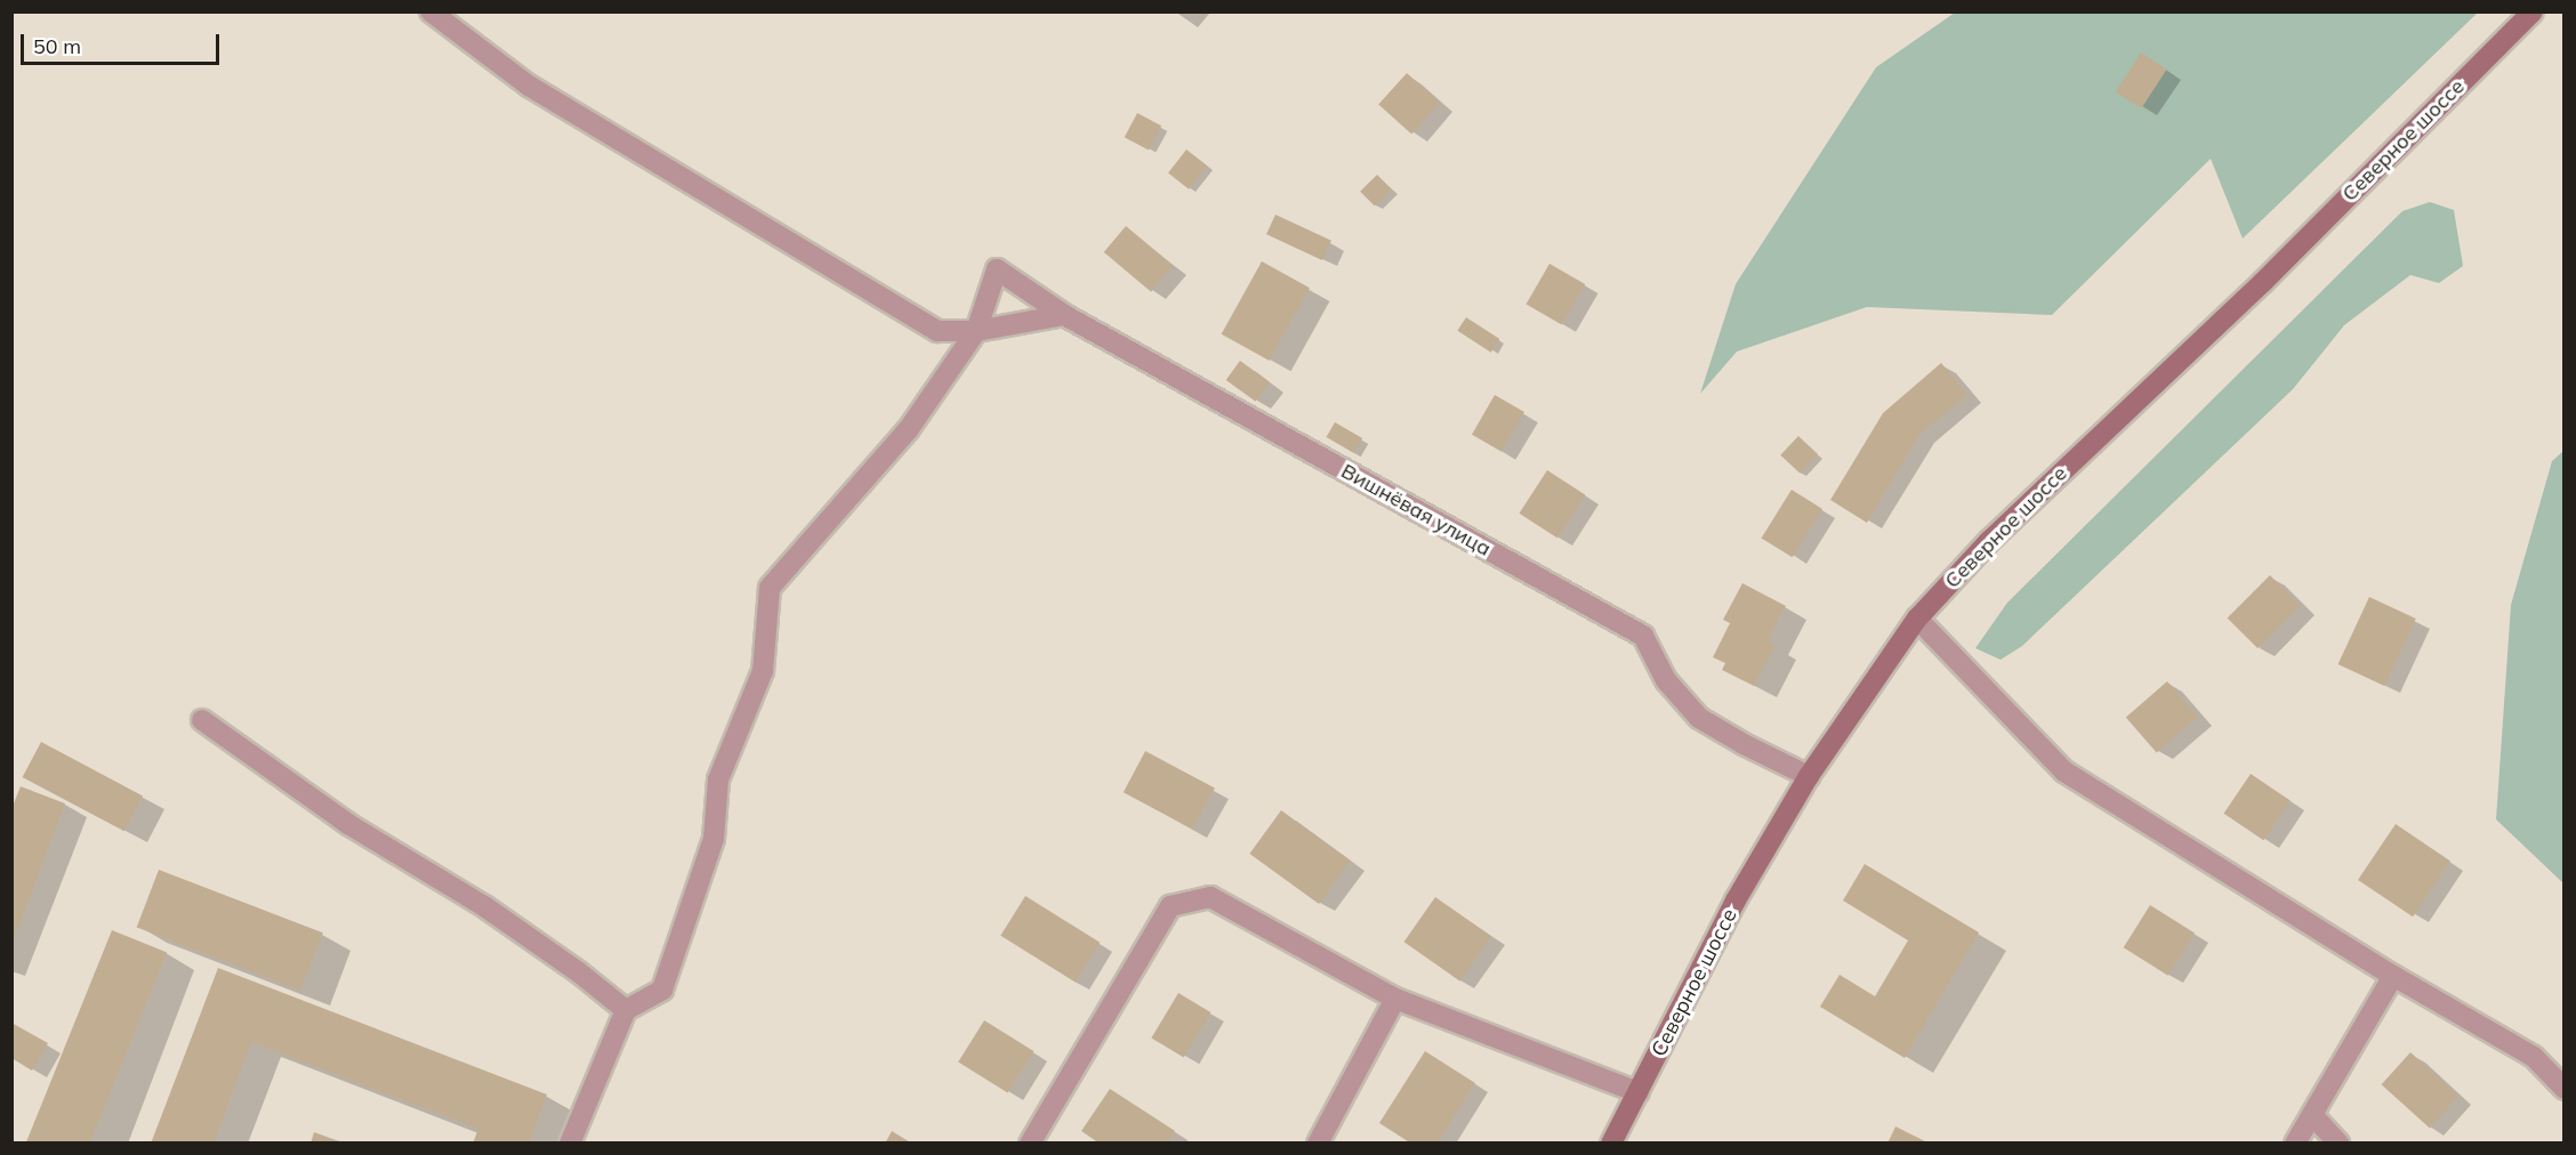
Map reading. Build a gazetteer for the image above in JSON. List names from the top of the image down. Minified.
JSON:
{"streets":{"main road":["Северное шоссе"],"street":["Вишнёвая улица"]},"crossings":[["Северное шоссе","Вишнёвая улица"]],"scale_bar":"50 m"}
